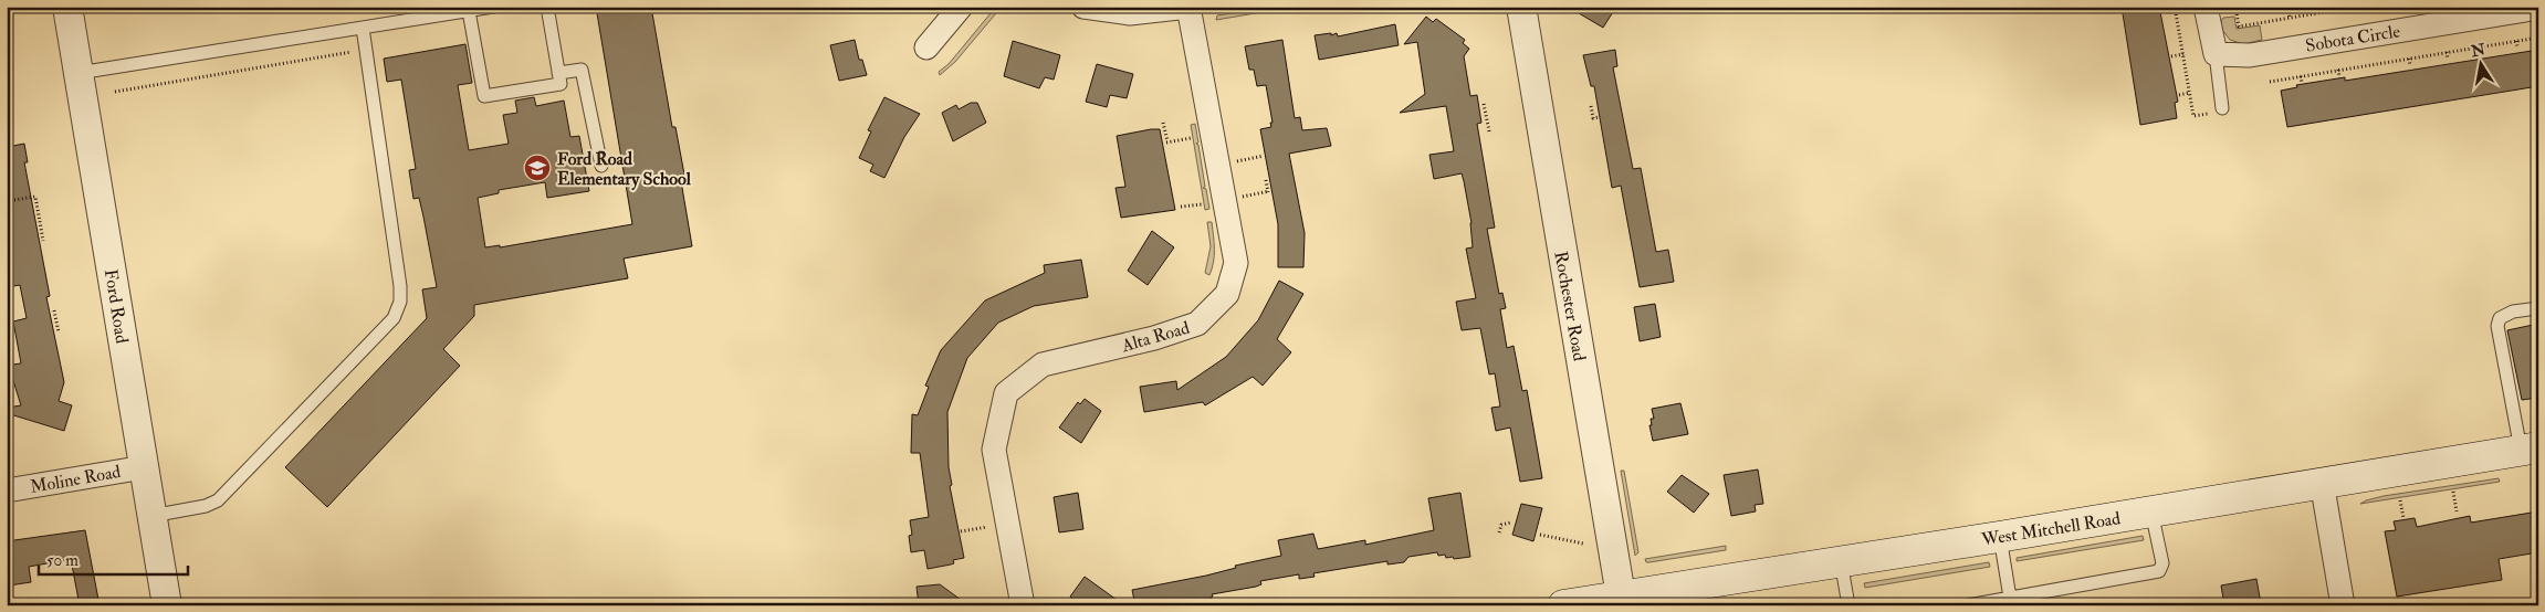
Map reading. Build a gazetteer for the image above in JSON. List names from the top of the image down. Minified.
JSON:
{"streets":{"main road":["West Mitchell Road"],"street":["Sobota Circle","Ford Road","Rochester Road","Alta Road","Moline Road"]},"crossings":[["Ford Road","Moline Road"],["Rochester Road","West Mitchell Road"]],"places":{"school or university":["Ford Road Elementary School"]},"scale_bar":"50 m","north":"top"}
